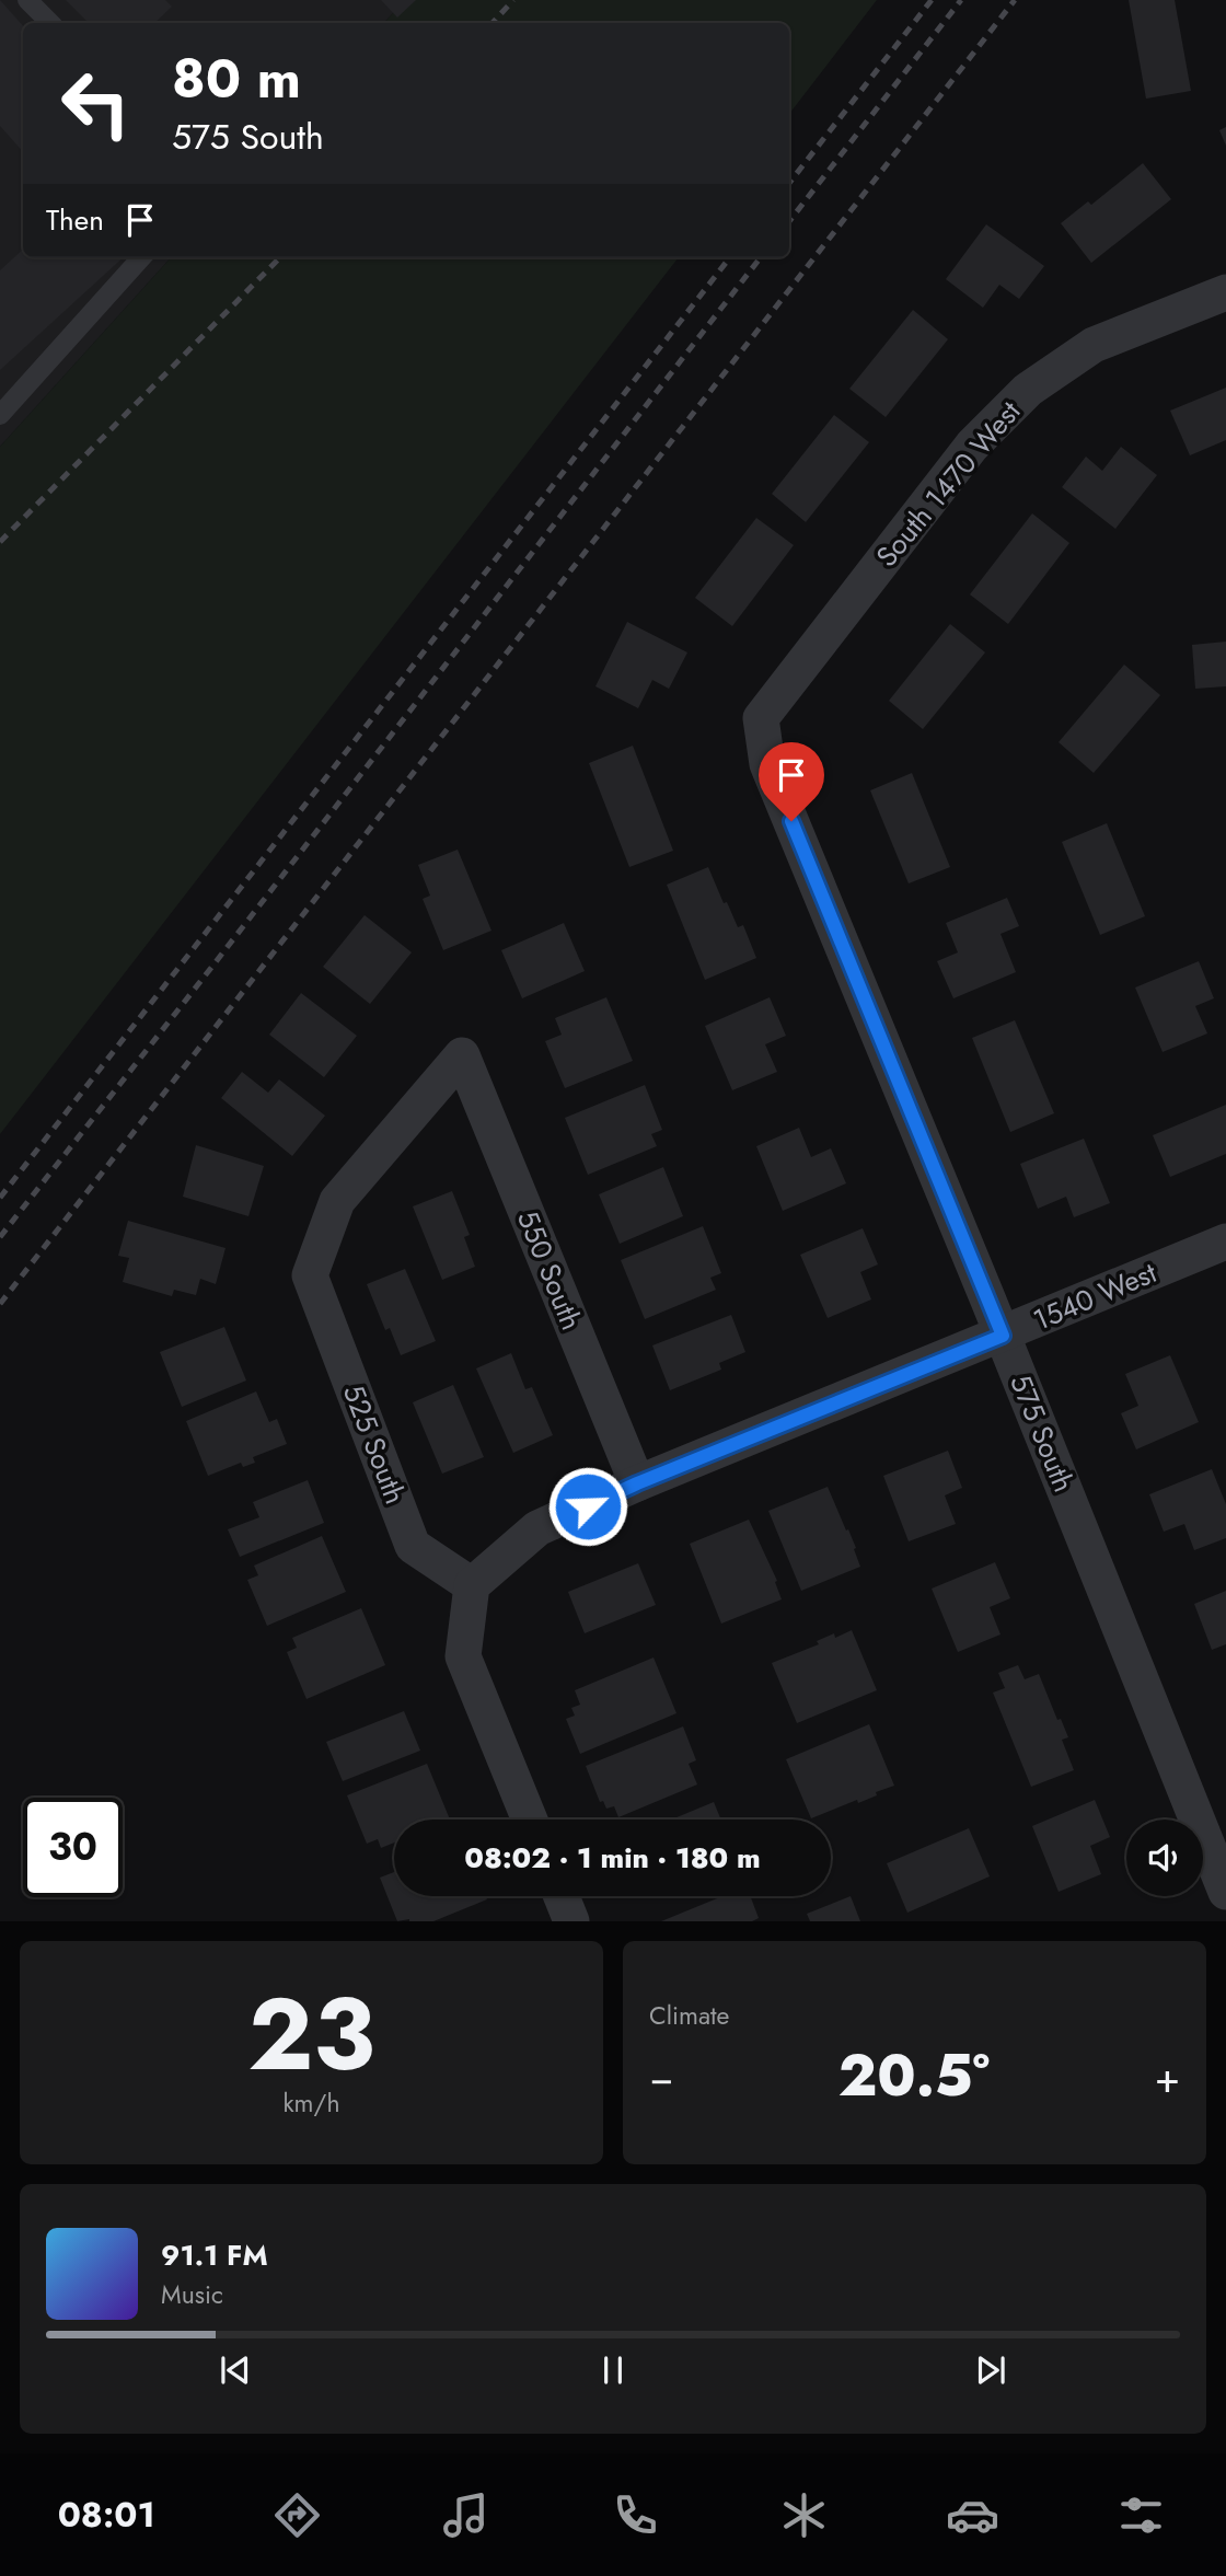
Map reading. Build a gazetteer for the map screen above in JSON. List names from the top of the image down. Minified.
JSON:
{"streets":{"street":["South 1470 West","550 South","1540 West","575 South","525 South"]},"crossings":[["South 1470 West","575 South"],["550 South","1540 West"],["550 South","525 South"],["1540 West","575 South"],["1540 West","525 South"]],"page":{"turn":["80 m","575 South"],"then":"Then","limit":"30","trip":"08:02 · 1 min · 180 m","tile":[["23","km/h"],"Climate"],"heat":["−","20.5°","+"],"song":["91.1 FM","Music"],"tabs":"08:01"}}
